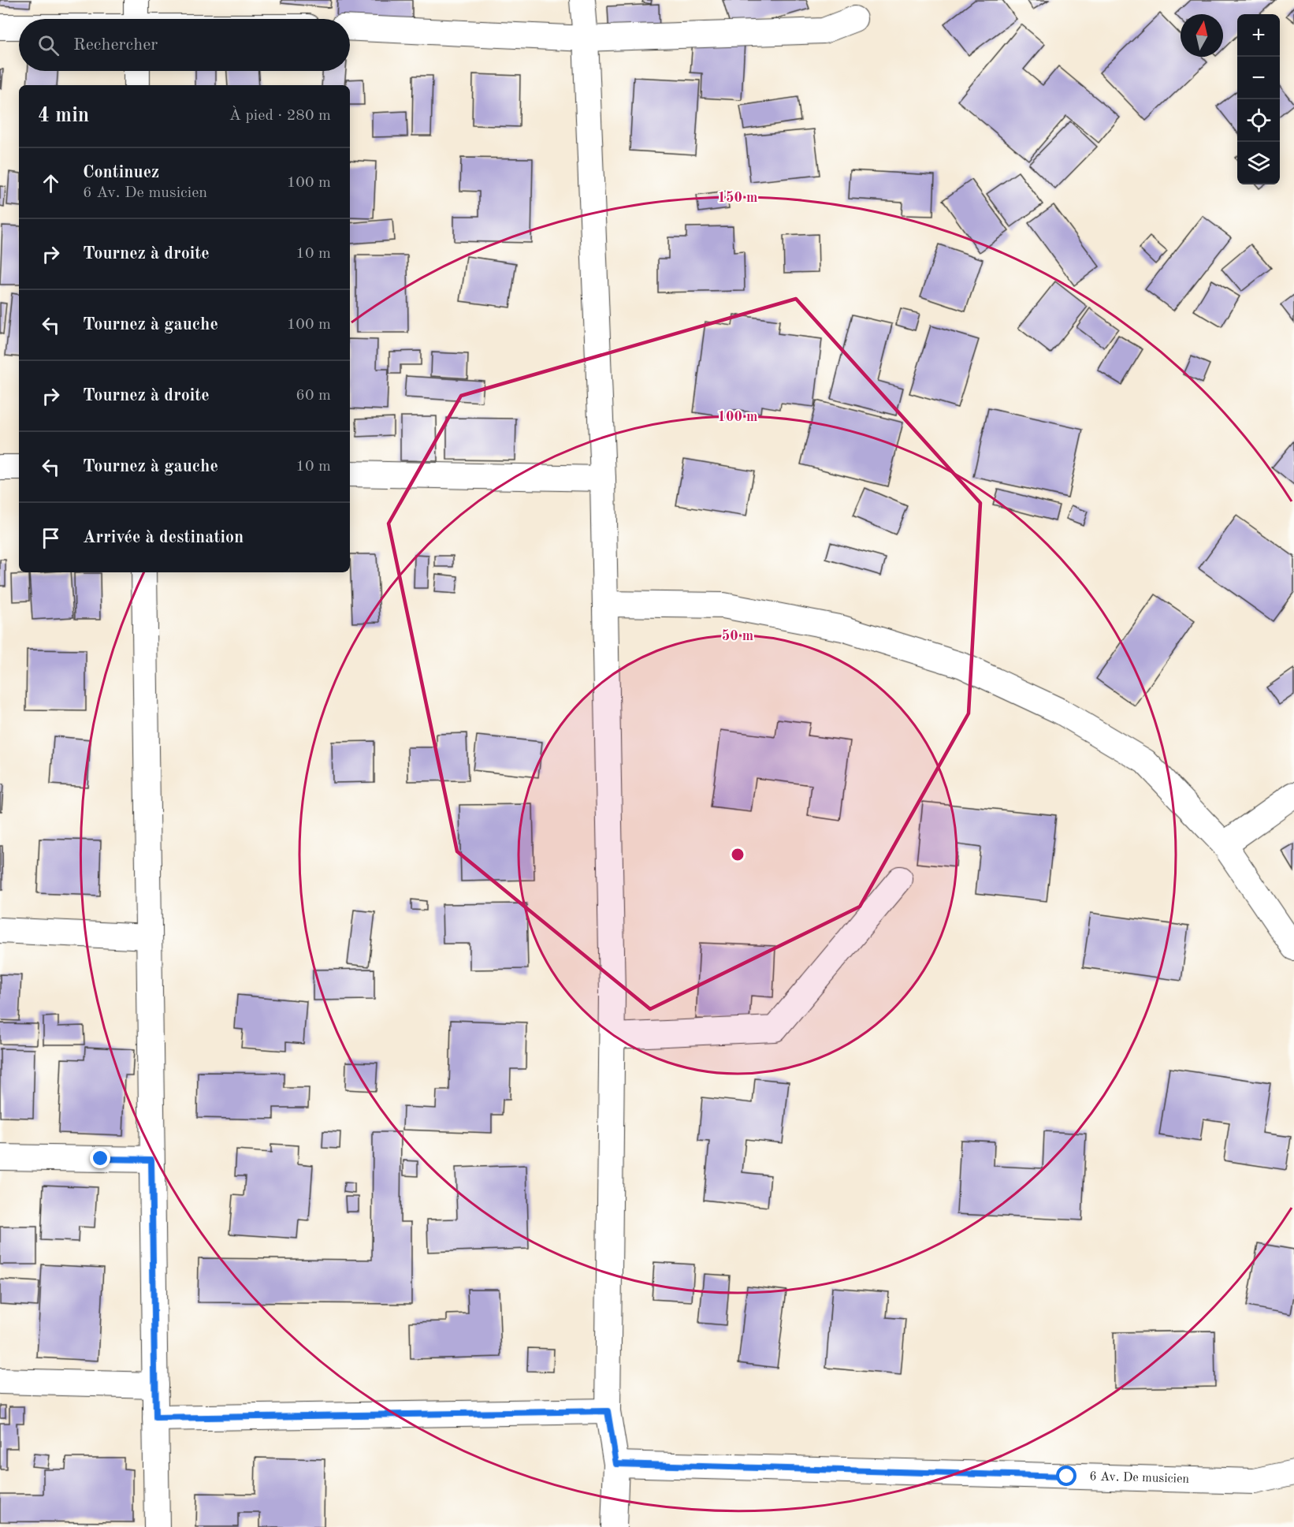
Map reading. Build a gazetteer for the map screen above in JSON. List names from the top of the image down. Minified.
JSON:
{"streets":{"street":["6 Av. De musicien"]},"north":"top","page":{"map_buttons":["+","−"],"search":"Rechercher","heading":["4 min","À pied · 280 m"],"list":[["Continuez","6 Av. De musicien","100 m"],["Tournez à droite","10 m"],["Tournez à gauche","100 m"],["Tournez à droite","60 m"],["Tournez à gauche","10 m"],"Arrivée à destination"]},"rings":["150 m","100 m","50 m"]}
